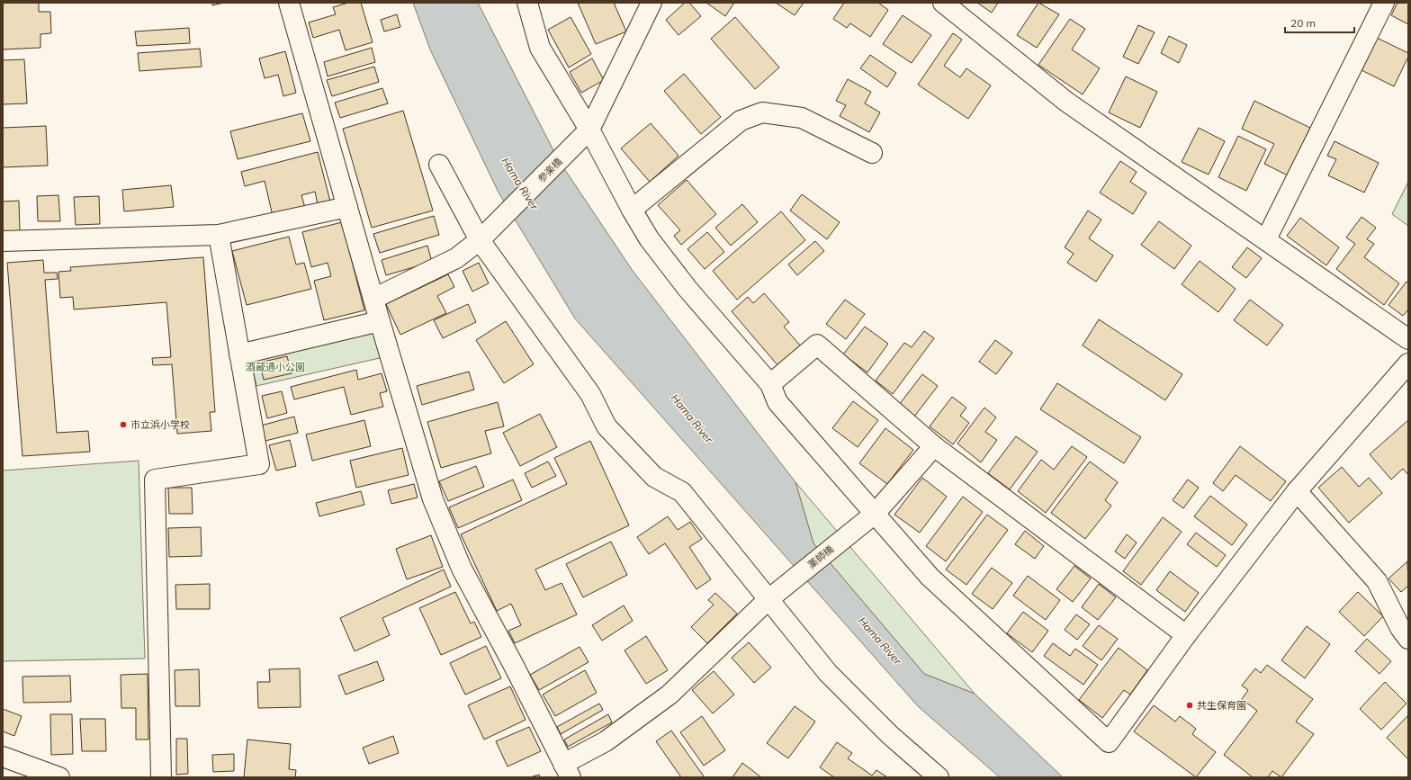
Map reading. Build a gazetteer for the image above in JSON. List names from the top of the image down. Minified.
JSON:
{"streets":{"street":["参楽橋","薬師橋"]},"water":["Hama River"],"parks":["酒蔵通小公園"],"places":["市立浜小学校","共生保育園"],"scale_bar":"20 m"}
